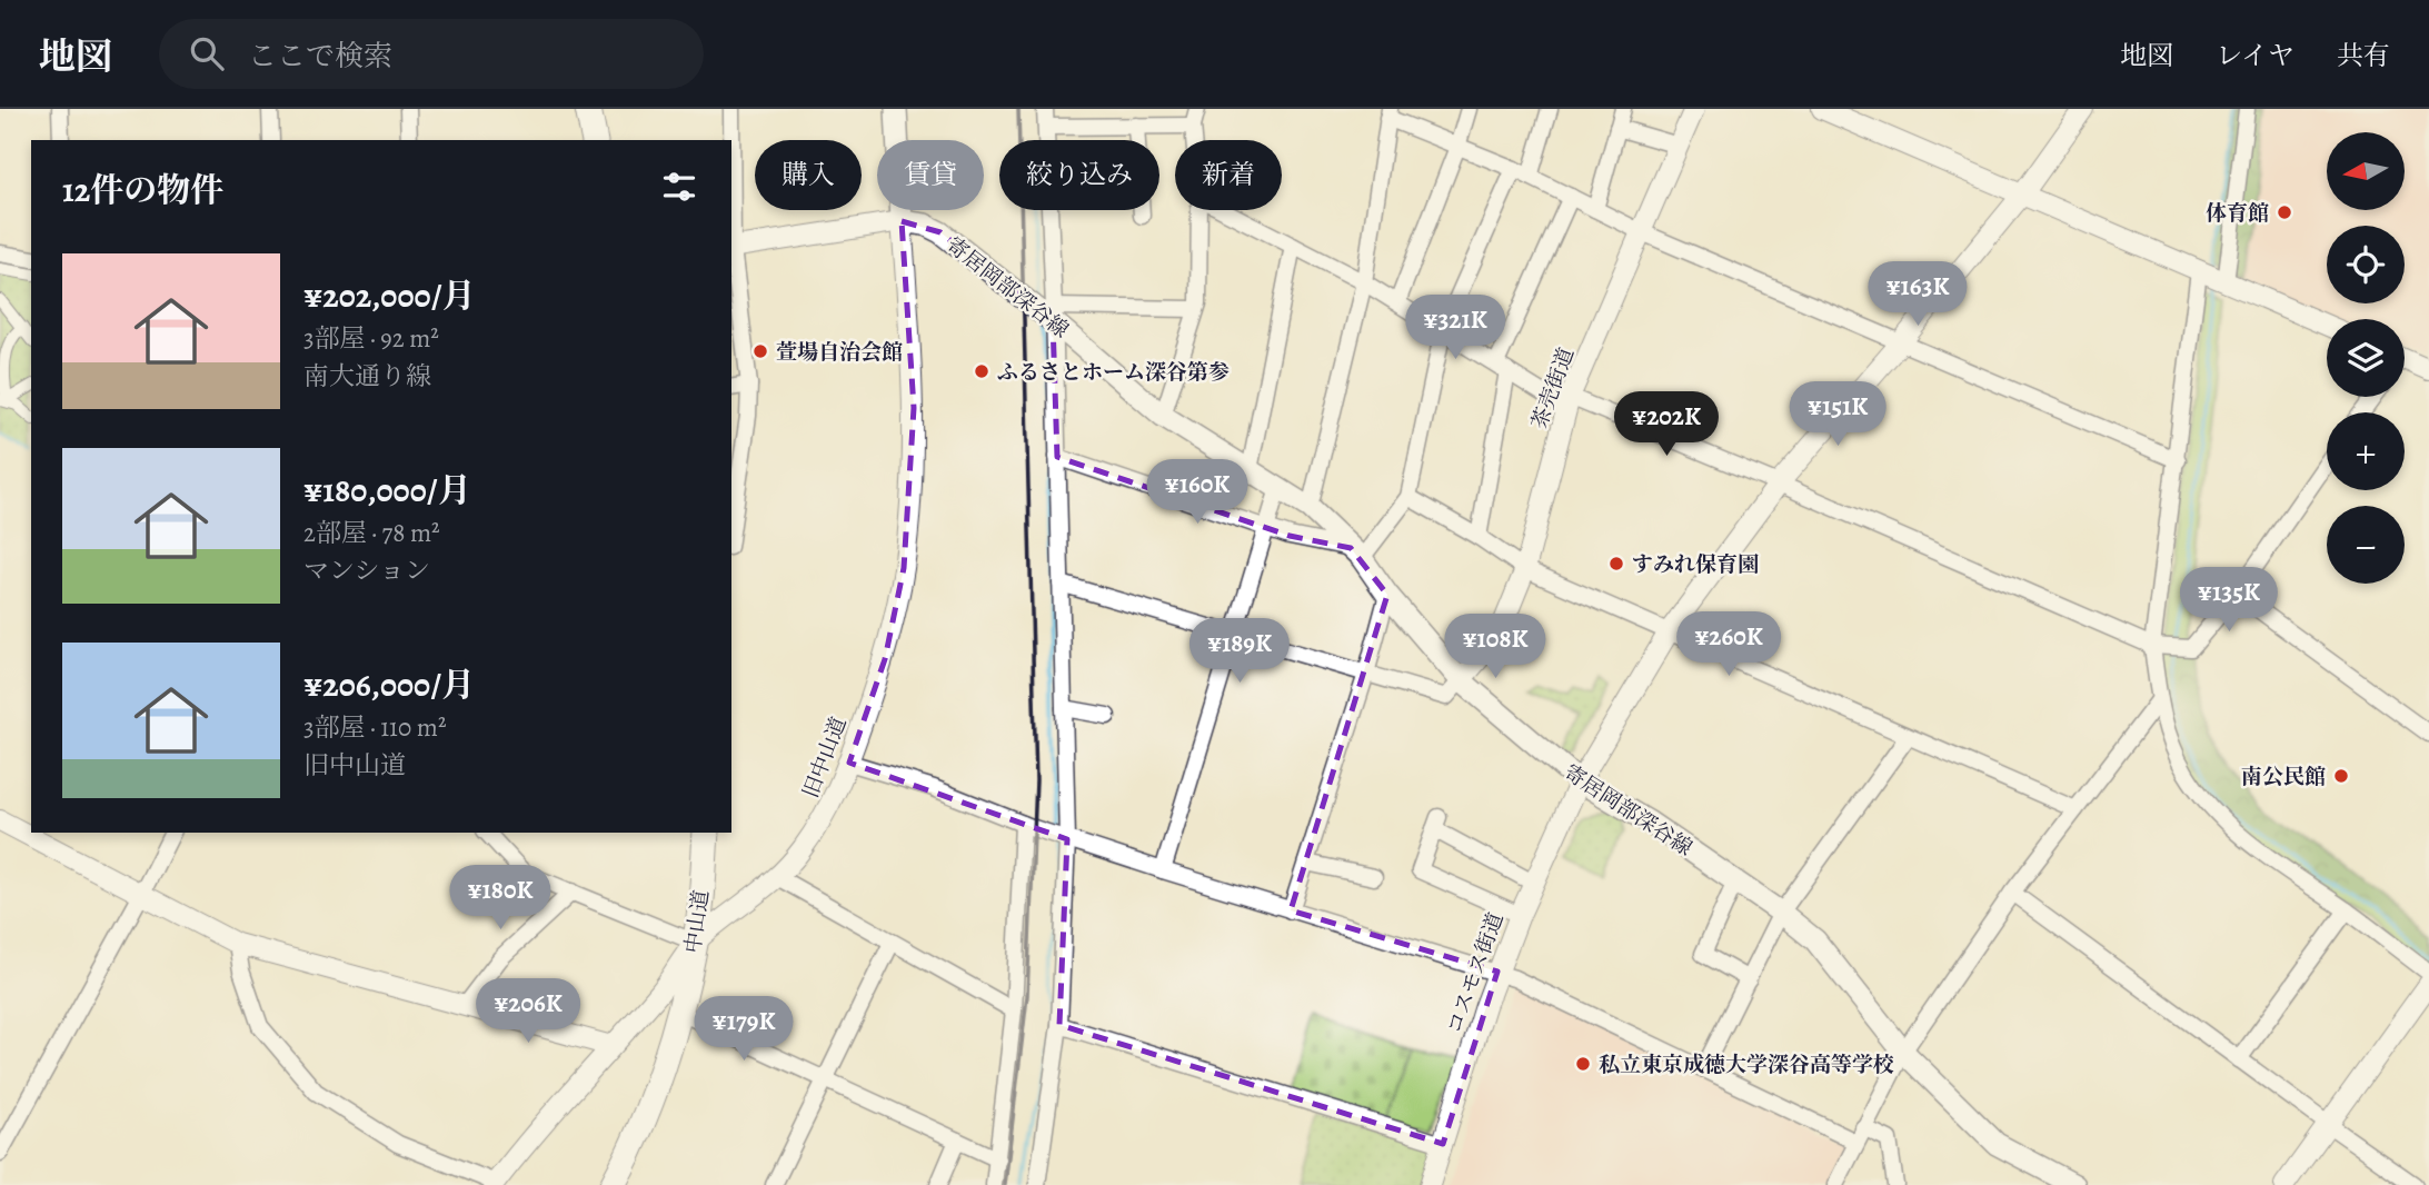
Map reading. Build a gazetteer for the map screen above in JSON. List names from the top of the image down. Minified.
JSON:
{"streets":{"highway":["中山道"],"main road":["寄居岡部深谷線"],"street":["茶売街道","旧中山道","コスモス街道"]},"crossings":[["寄居岡部深谷線","茶売街道"],["寄居岡部深谷線","旧中山道"],["寄居岡部深谷線","コスモス街道"],["旧中山道","中山道"]],"places":["体育館","萱場自治会館","ふるさとホーム深谷第参","すみれ保育園","南公民館","私立東京成徳大学深谷高等学校"],"north":"left","page":{"header":"地図","search":"ここで検索","nav":["地図","レイヤ","共有"],"map_buttons":["+","−"],"chip":["購入","賃貸","絞り込み","新着"],"heading":"12件の物件","list":[{"name":"¥202,000/月","note":"3部屋 · 92 m² · 南大通り線"},{"name":"¥180,000/月","note":"2部屋 · 78 m² · マンション"},{"name":"¥206,000/月","note":"3部屋 · 110 m² · 旧中山道"}],"price":["¥163K","¥321K","¥151K","¥202K","¥160K","¥135K","¥260K","¥108K","¥189K","¥180K","¥206K","¥179K"]}}
